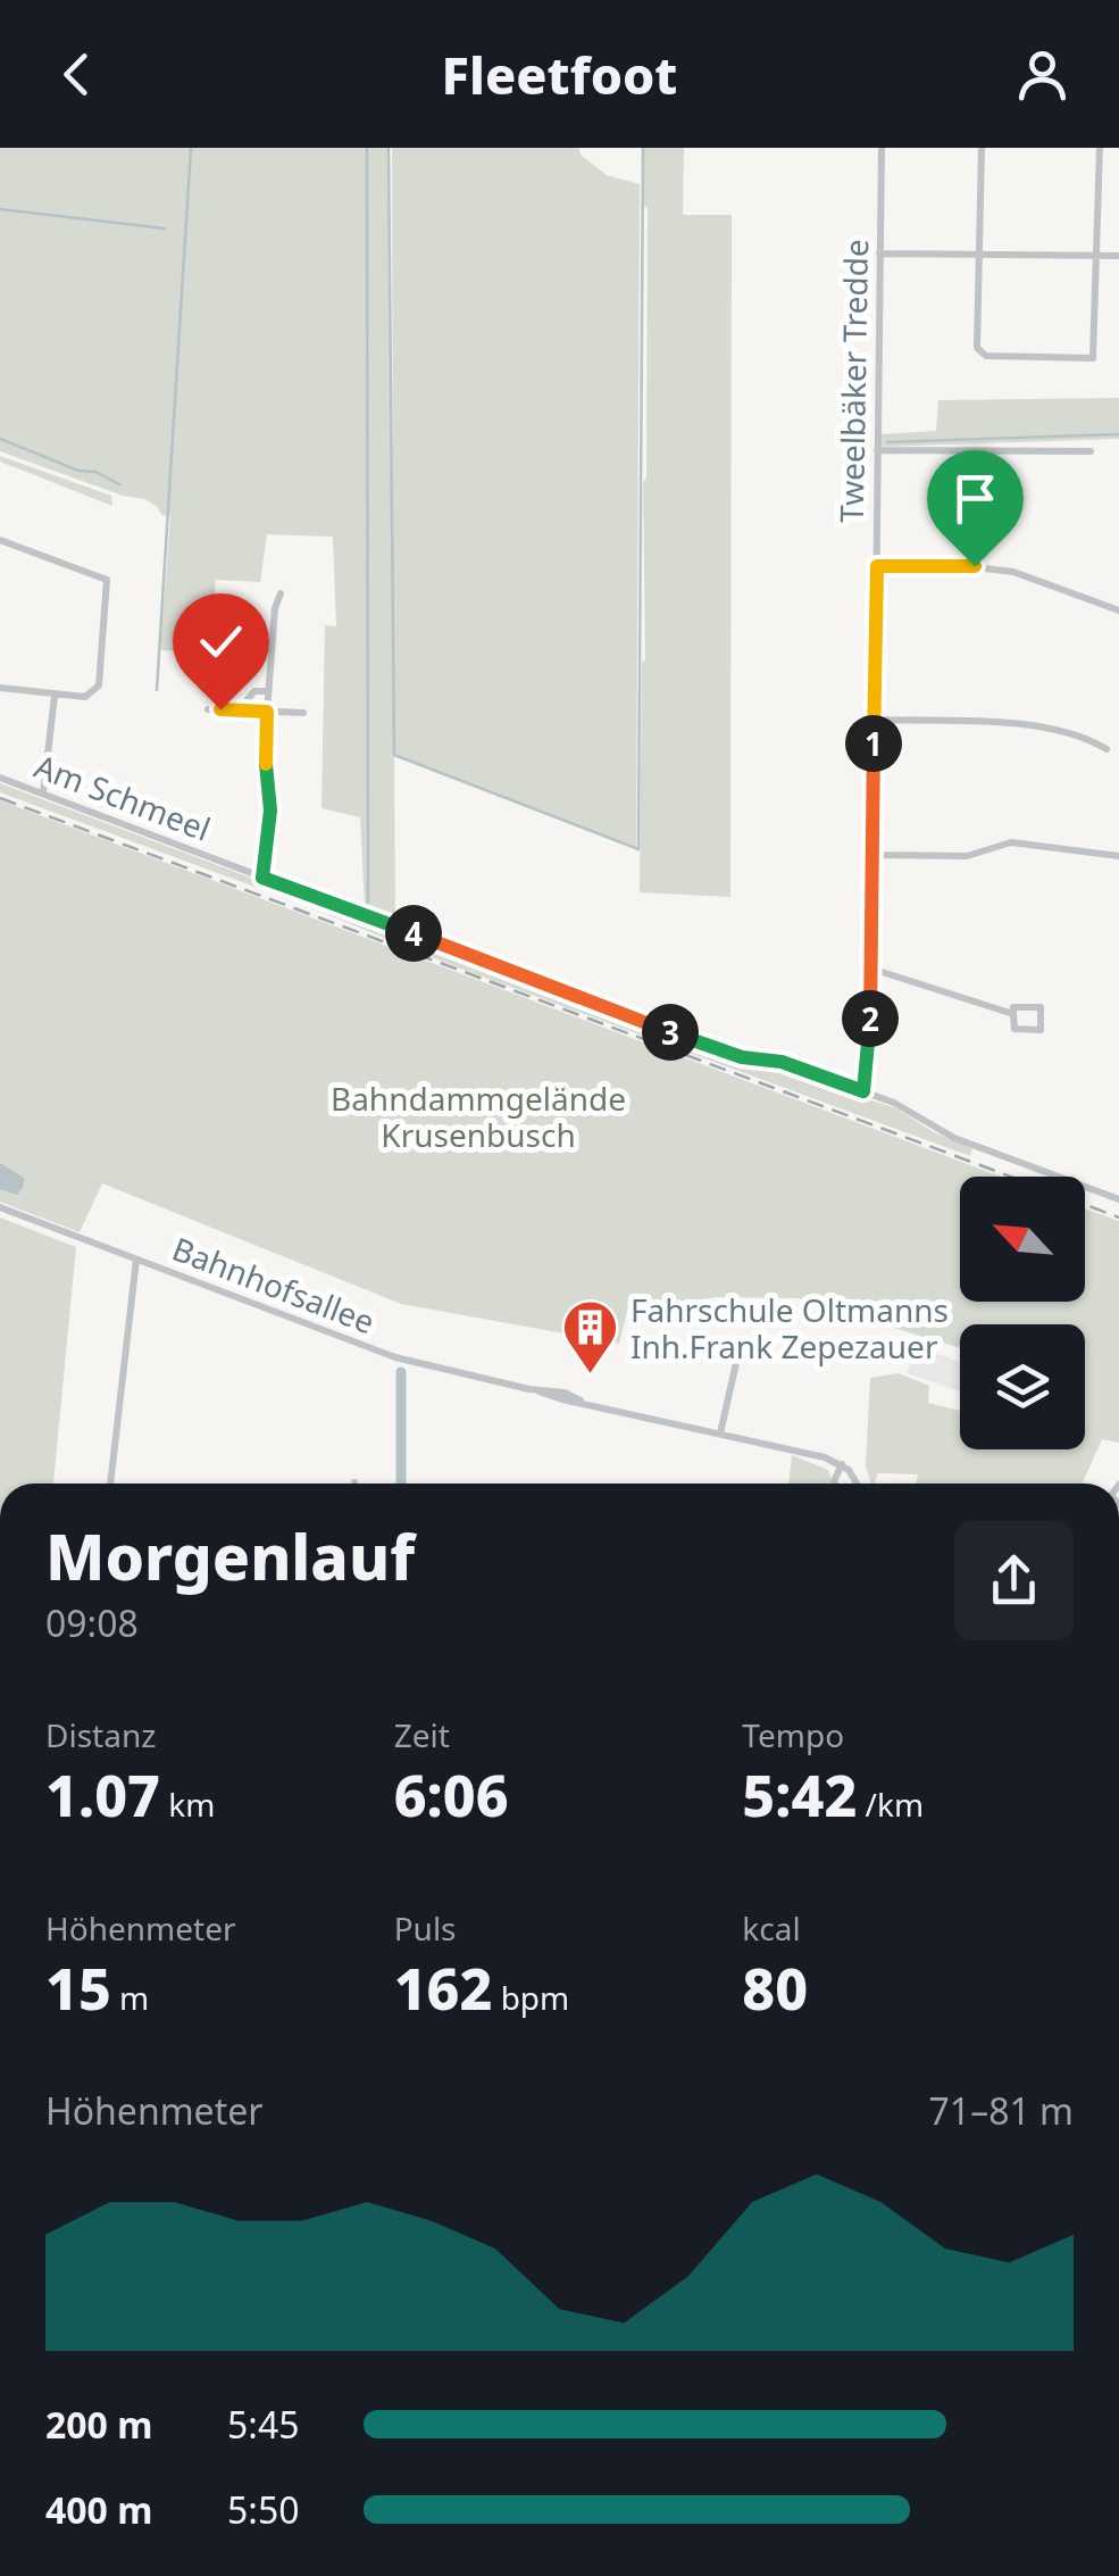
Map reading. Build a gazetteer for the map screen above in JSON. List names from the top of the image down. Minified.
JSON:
{"streets":{"street":["Tweelbäker Tredde","Am Schmeel","Bahnhofsallee"]},"crossings":[["Tweelbäker Tredde","Am Schmeel"]],"parks":["Bahndammgelände Krusenbusch"],"places":{"building":["Fahrschule Oltmanns Inh.Frank Zepezauer"]},"north":"top left","page":{"header":"Fleetfoot","pins":["1","4","2","3"],"heading":["Morgenlauf","09:08"],"stats":[["Distanz","1.07 km"],["Zeit","6:06"],["Tempo","5:42 /km"],["Höhenmeter","15 m"],["Puls","162 bpm"],["kcal","80"]],"chart":["Höhenmeter","71–81 m"],"list":[{"name":"200 m","note":"5:45"},{"name":"400 m","note":"5:50"}]}}
